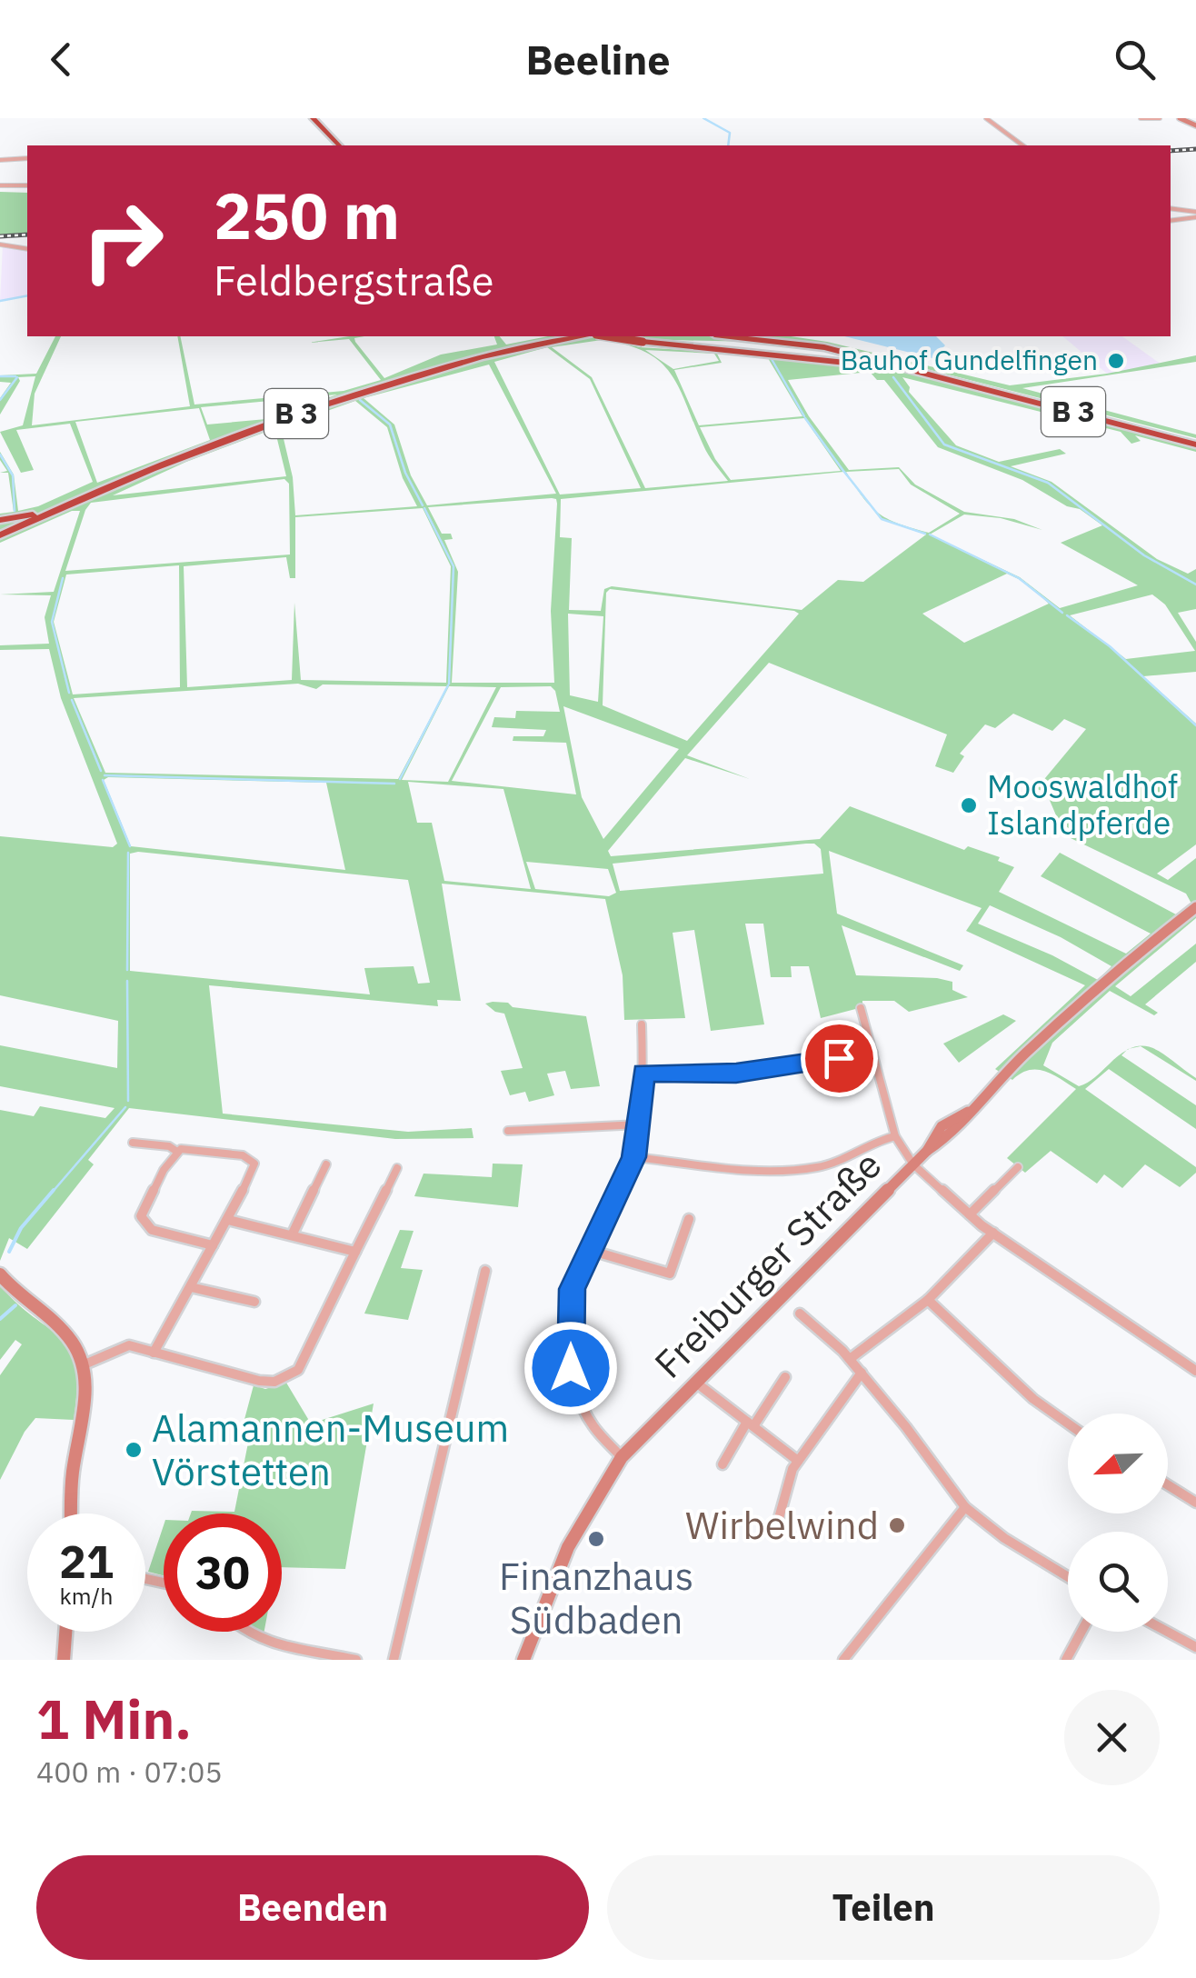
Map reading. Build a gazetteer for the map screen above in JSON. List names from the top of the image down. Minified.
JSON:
{"streets":{"highway":["B 3"],"street":["Freiburger Straße"]},"places":["Bauhof Gundelfingen","Mooswaldhof Islandpferde","Alamannen-Museum Vörstetten","Wirbelwind","Finanzhaus Südbaden"],"north":"bottom left","page":{"header":"Beeline","turn":["250 m","Feldbergstraße"],"speed":"21 km/h","limit":"30","heading":["1 Min.","400 m · 07:05"],"buttons":["Beenden","Teilen"]}}
